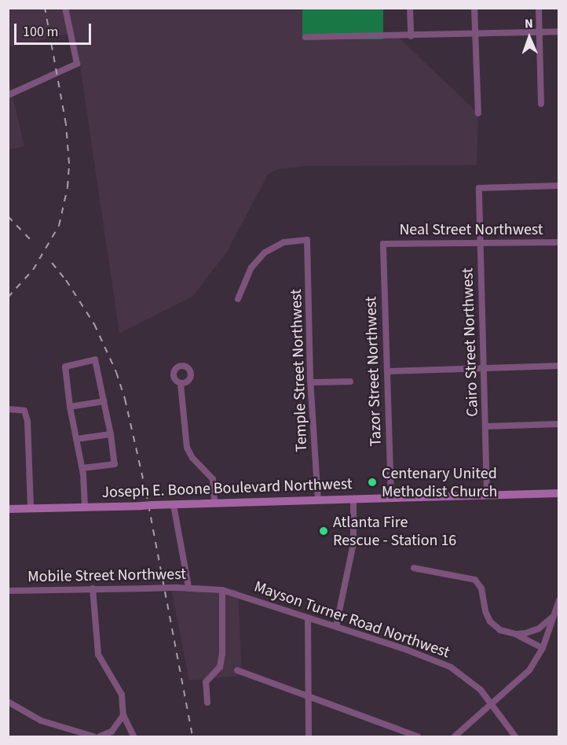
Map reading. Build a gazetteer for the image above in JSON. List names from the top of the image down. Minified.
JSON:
{"streets":{"main road":["Joseph E. Boone Boulevard Northwest"],"street":["Neal Street Northwest","Cairo Street Northwest","Temple Street Northwest","Tazor Street Northwest","Mobile Street Northwest","Mayson Turner Road Northwest"]},"crossings":[["Neal Street Northwest","Cairo Street Northwest"],["Neal Street Northwest","Tazor Street Northwest"],["Cairo Street Northwest","Joseph E. Boone Boulevard Northwest"],["Temple Street Northwest","Joseph E. Boone Boulevard Northwest"],["Tazor Street Northwest","Joseph E. Boone Boulevard Northwest"],["Mobile Street Northwest","Mayson Turner Road Northwest"]],"places":["Centenary United Methodist Church","Atlanta Fire Rescue - Station 16"],"scale_bar":"100 m","north":"top"}
